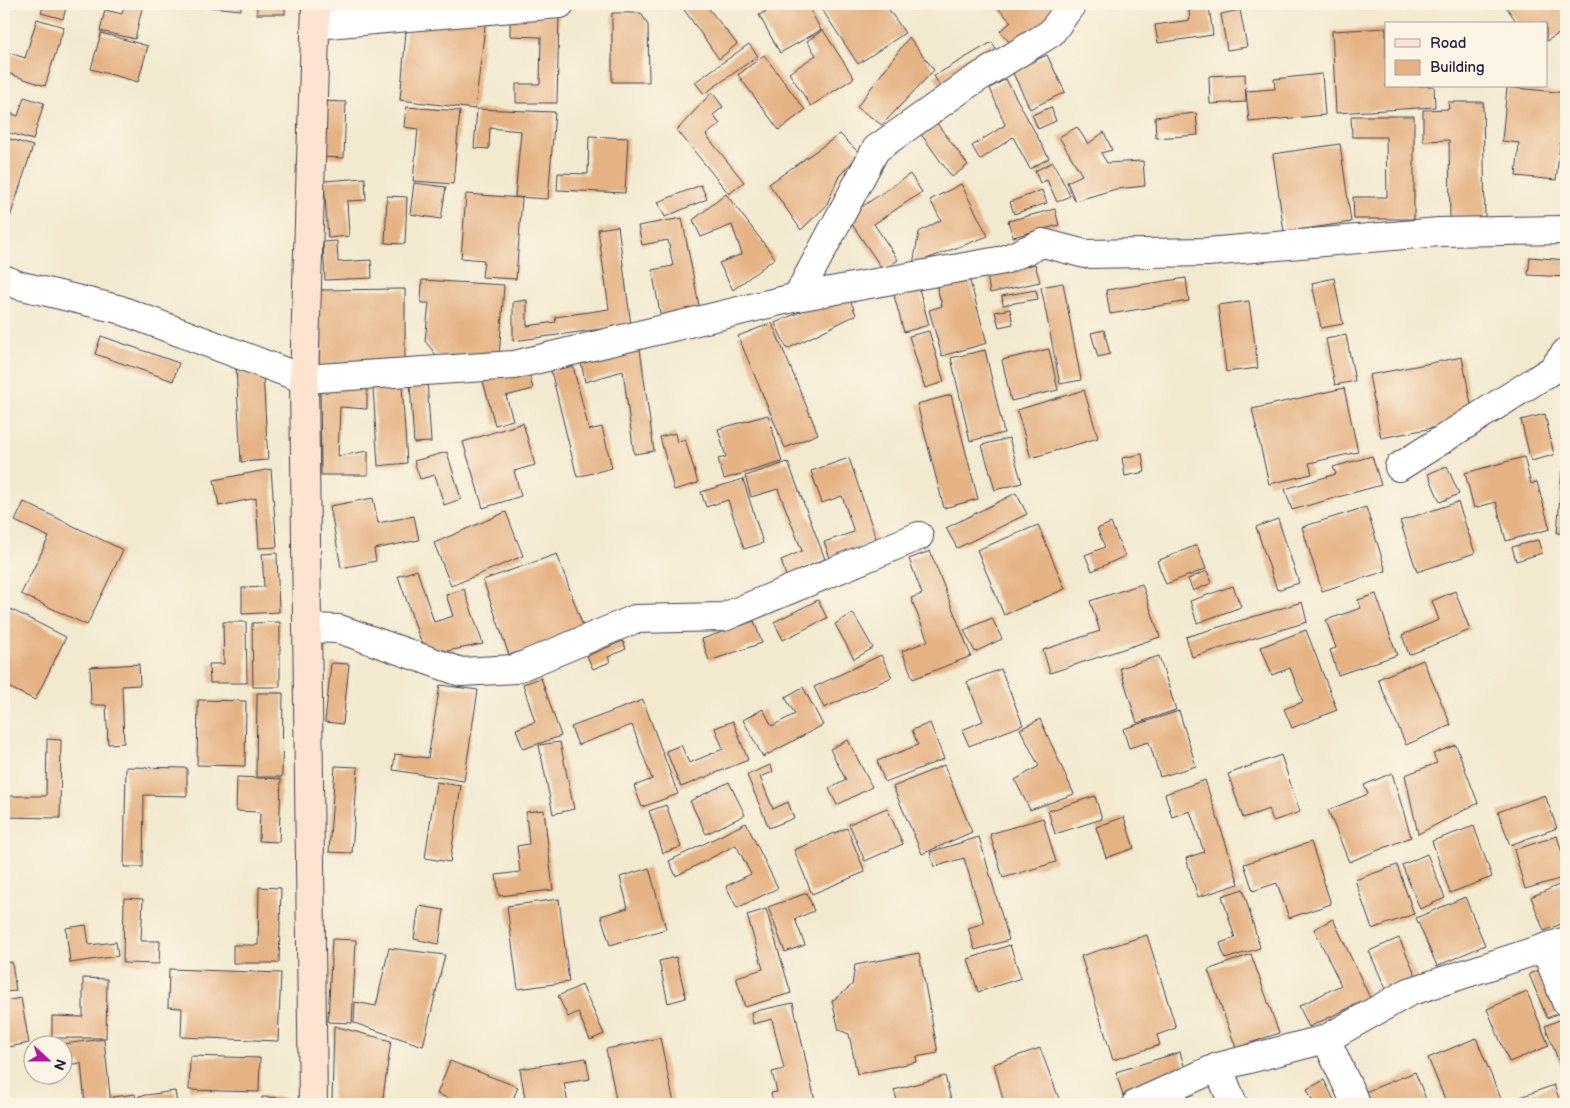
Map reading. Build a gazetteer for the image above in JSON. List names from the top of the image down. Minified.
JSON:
{"legend":["Road","Building"],"north":"right"}
